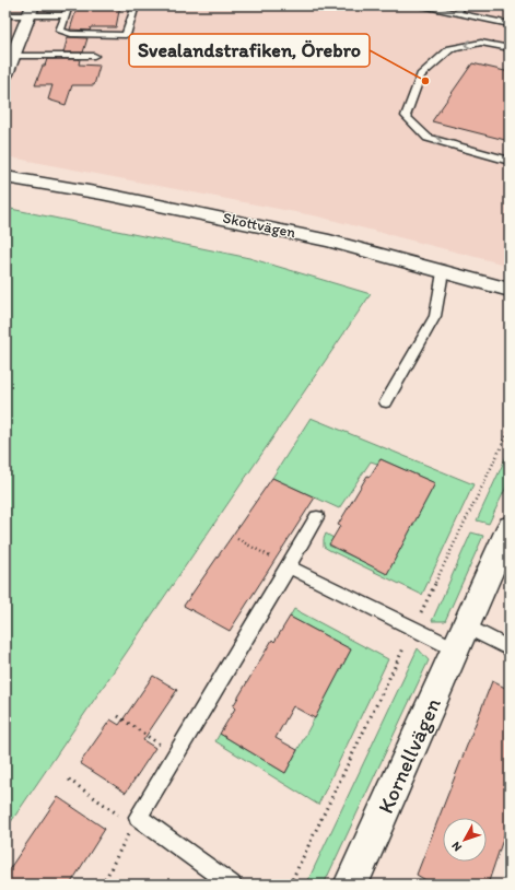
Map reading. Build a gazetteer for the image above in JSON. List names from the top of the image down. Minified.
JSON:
{"streets":{"street":["Skottvägen","Kornellvägen"]},"places":["Svealandstrafiken, Örebro"],"north":"bottom left"}
